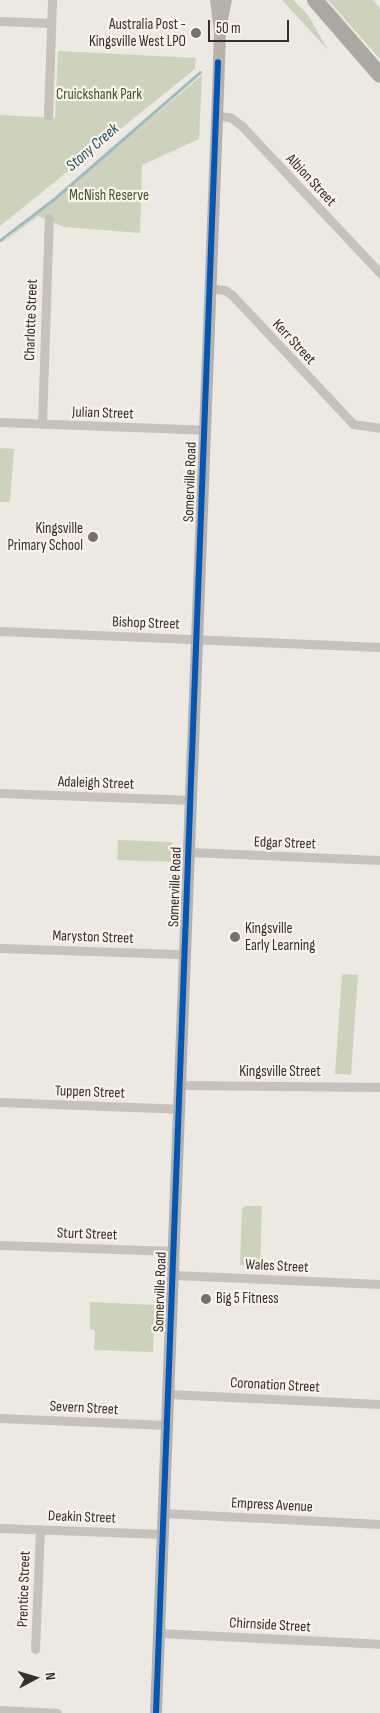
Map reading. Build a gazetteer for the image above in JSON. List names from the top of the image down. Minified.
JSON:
{"streets":{"main road":["Somerville Road"],"street":["Albion Street","Charlotte Street","Kerr Street","Julian Street","Bishop Street","Adaleigh Street","Edgar Street","Maryston Street","Kingsville Street","Tuppen Street","Sturt Street","Wales Street","Coronation Street","Severn Street","Empress Avenue","Deakin Street","Prentice Street","Chirnside Street"]},"crossings":[["Albion Street","Somerville Road"],["Charlotte Street","Julian Street"],["Kerr Street","Somerville Road"],["Julian Street","Somerville Road"],["Somerville Road","Bishop Street"],["Somerville Road","Adaleigh Street"],["Somerville Road","Edgar Street"],["Somerville Road","Maryston Street"],["Somerville Road","Kingsville Street"],["Somerville Road","Tuppen Street"],["Somerville Road","Sturt Street"],["Somerville Road","Wales Street"],["Somerville Road","Coronation Street"],["Somerville Road","Severn Street"],["Somerville Road","Empress Avenue"],["Somerville Road","Deakin Street"],["Somerville Road","Chirnside Street"],["Deakin Street","Prentice Street"]],"water":["Stony Creek"],"parks":["Cruickshank Park","McNish Reserve"],"places":["Australia Post - Kingsville West LPO","Kingsville Primary School","Kingsville Early Learning","Big 5 Fitness"],"scale_bar":"50 m","north":"right"}
